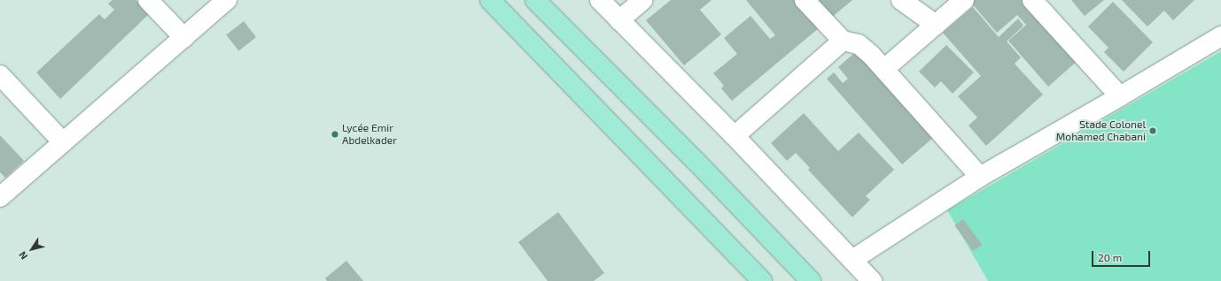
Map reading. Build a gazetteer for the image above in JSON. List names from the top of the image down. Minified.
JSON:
{"places":["Stade Colonel Mohamed Chabani","Lycée Emir Abdelkader"],"scale_bar":"20 m","north":"bottom left"}
